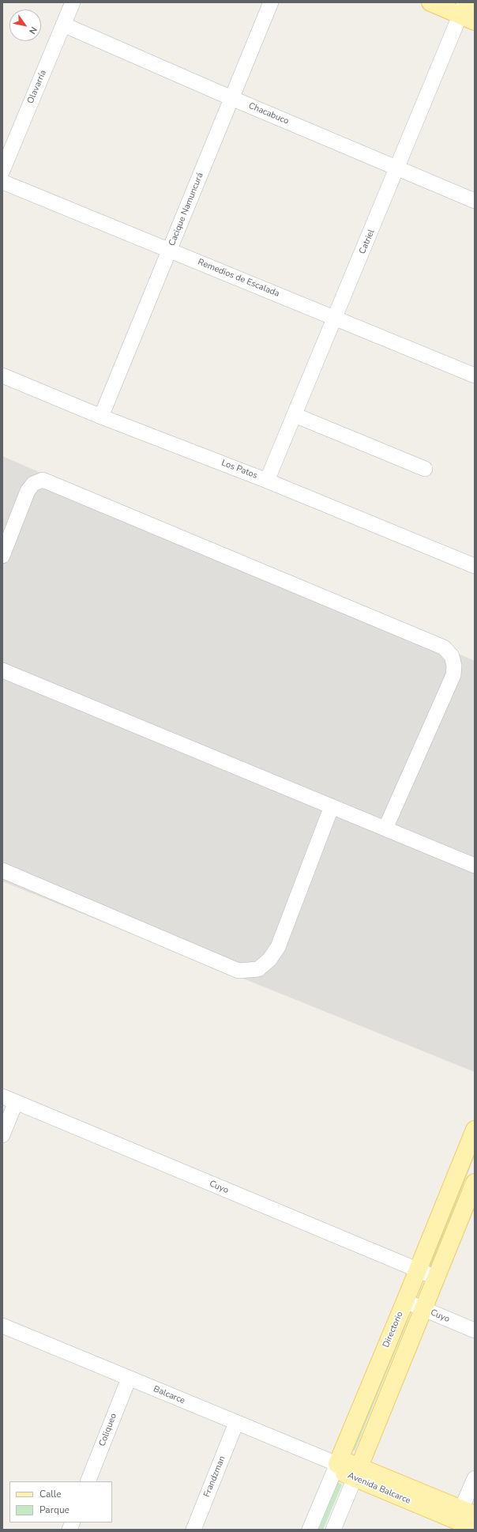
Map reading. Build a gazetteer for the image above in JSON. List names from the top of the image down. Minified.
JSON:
{"streets":{"main road":["Directorio","Avenida Balcarce"],"street":["Olavarría","Chacabuco","Cacique Namuncurá","Catriel","Remedios de Escalada","Los Patos","Cuyo","Balcarce","Coliqueo","Frandzman"]},"crossings":[["Olavarría","Chacabuco"],["Chacabuco","Cacique Namuncurá"],["Chacabuco","Catriel"],["Cacique Namuncurá","Remedios de Escalada"],["Cacique Namuncurá","Los Patos"],["Catriel","Remedios de Escalada"],["Catriel","Los Patos"],["Cuyo","Directorio"],["Directorio","Balcarce"],["Directorio","Avenida Balcarce"],["Balcarce","Coliqueo"],["Balcarce","Frandzman"],["Balcarce","Avenida Balcarce"]],"legend":["Calle","Parque"],"north":"bottom right"}
